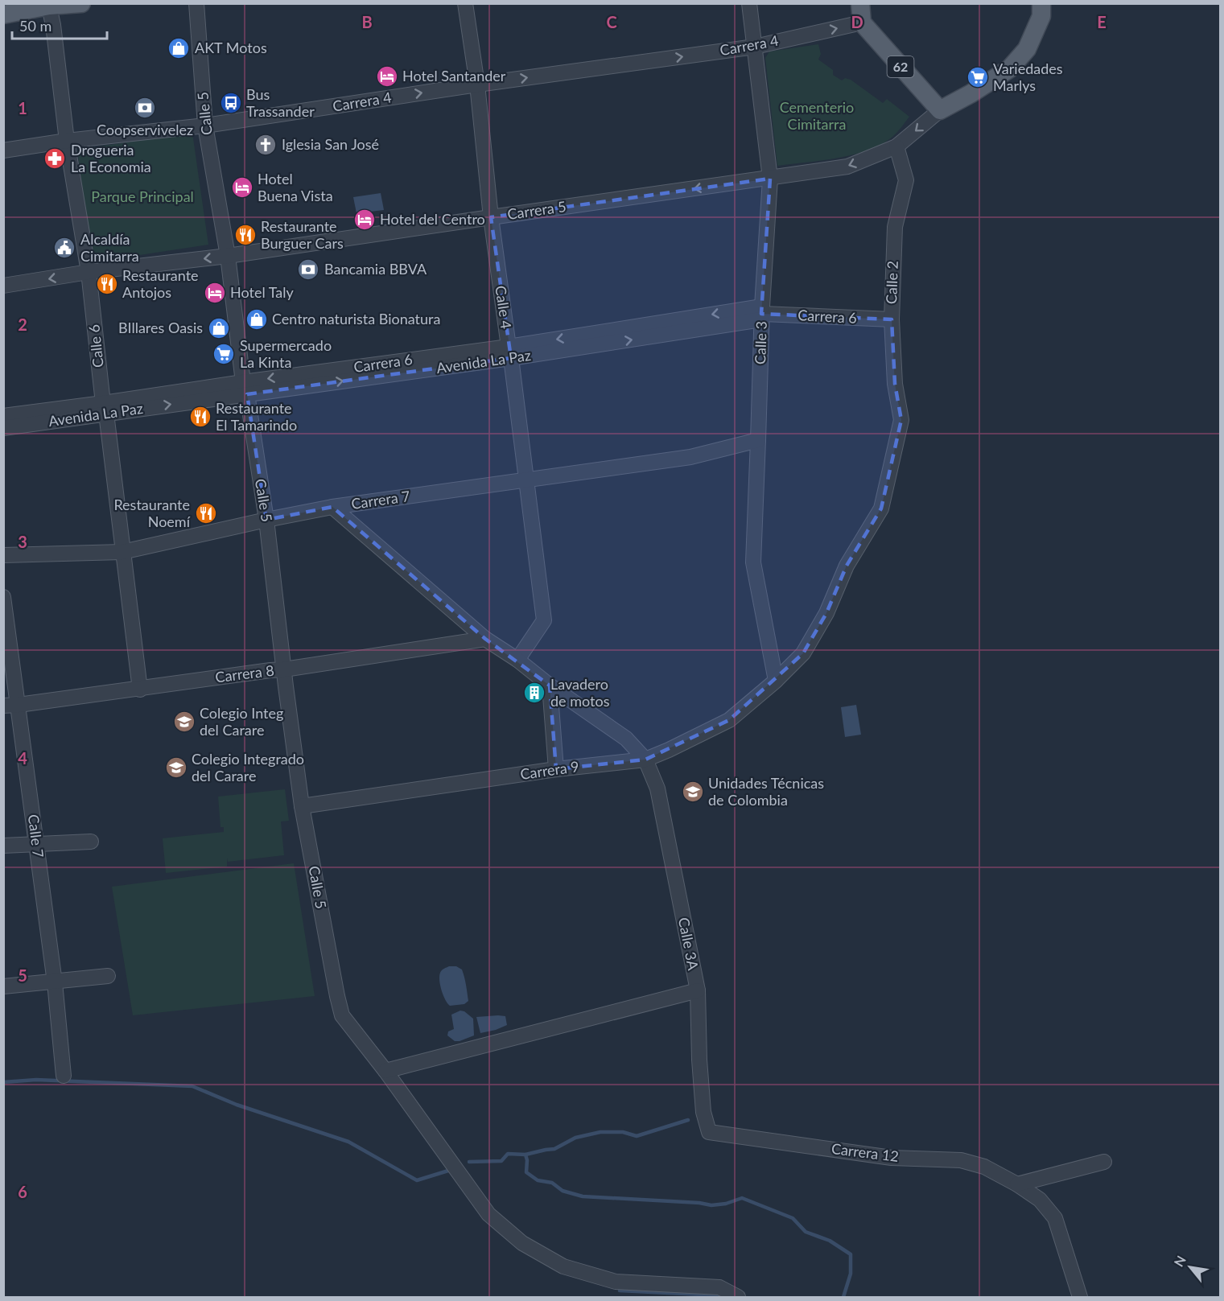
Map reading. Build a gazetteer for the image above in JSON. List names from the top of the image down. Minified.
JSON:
{"streets":{"main road":["62"],"street":["Carrera 4","Calle 5","Carrera 5","Calle 2","Calle 4","Carrera 6","Calle 3","Calle 6","Avenida La Paz","Carrera 7","Carrera 8","Carrera 9","Calle 7","Calle 3A","Carrera 12"]},"crossings":[["Carrera 4","62"],["Carrera 4","Calle 5"],["Carrera 4","Calle 4"],["Carrera 4","Calle 3"],["Carrera 4","Calle 6"],["62","Carrera 5"],["Calle 5","Carrera 5"],["Calle 5","Carrera 6"],["Calle 5","Carrera 7"],["Calle 5","Carrera 8"],["Calle 5","Carrera 9"],["Carrera 5","Calle 2"],["Carrera 5","Calle 4"],["Carrera 5","Calle 3"],["Carrera 5","Calle 6"],["Calle 2","Carrera 6"],["Calle 2","Carrera 9"],["Calle 4","Carrera 6"],["Calle 4","Carrera 7"],["Carrera 6","Calle 3"],["Carrera 6","Calle 6"],["Carrera 6","Avenida La Paz"],["Calle 3","Carrera 7"],["Calle 3","Carrera 9"],["Calle 6","Avenida La Paz"],["Calle 6","Carrera 7"],["Calle 6","Carrera 8"],["Carrera 8","Calle 7"],["Carrera 9","Calle 3A"],["Calle 3A","Carrera 12"]],"one_way":["Carrera 4","Carrera 5"],"parks":["Cementerio Cimitarra","Parque Principal"],"places":{"shop":["AKT Motos","Centro naturista Bionatura","BIllares Oasis"],"hotel":["Hotel Santander","Hotel Buena Vista","Hotel del Centro","Hotel Taly"],"supermarket":["Variedades Marlys","Supermercado La Kinta"],"bus stop":["Bus Trassander"],"bank":["Coopservivelez","Bancamia BBVA"],"church":["Iglesia San José"],"pharmacy":["Drogueria La Economia"],"restaurant":["Restaurante Burguer Cars","Restaurante Antojos","Restaurante El Tamarindo","Restaurante Noemí"],"public building":["Alcaldía Cimitarra"],"building":["Lavadero de motos"],"school or university":["Colegio Integ del Carare","Colegio Integrado del Carare","Unidades Técnicas de Colombia"]},"scale_bar":"50 m","north":"top left","grid":{"columns":["B","C","D","E"],"rows":["1","2","3","4","5","6"]}}
